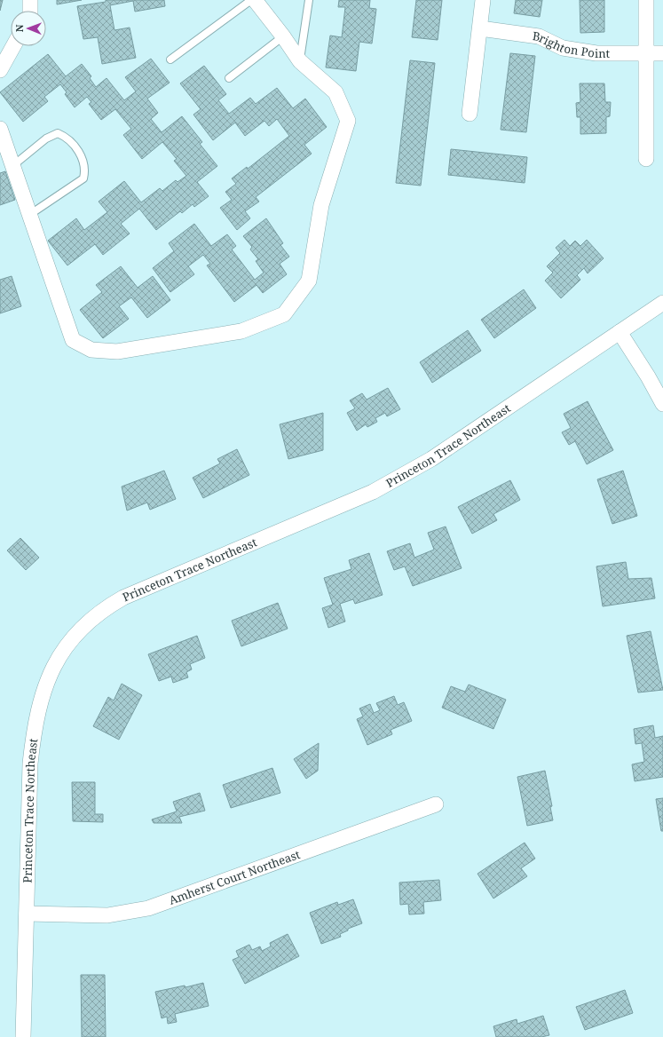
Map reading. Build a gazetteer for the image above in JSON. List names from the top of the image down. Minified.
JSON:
{"streets":{"street":["Brighton Point","Princeton Trace Northeast","Amherst Court Northeast"]},"crossings":[["Princeton Trace Northeast","Amherst Court Northeast"]],"north":"left"}
